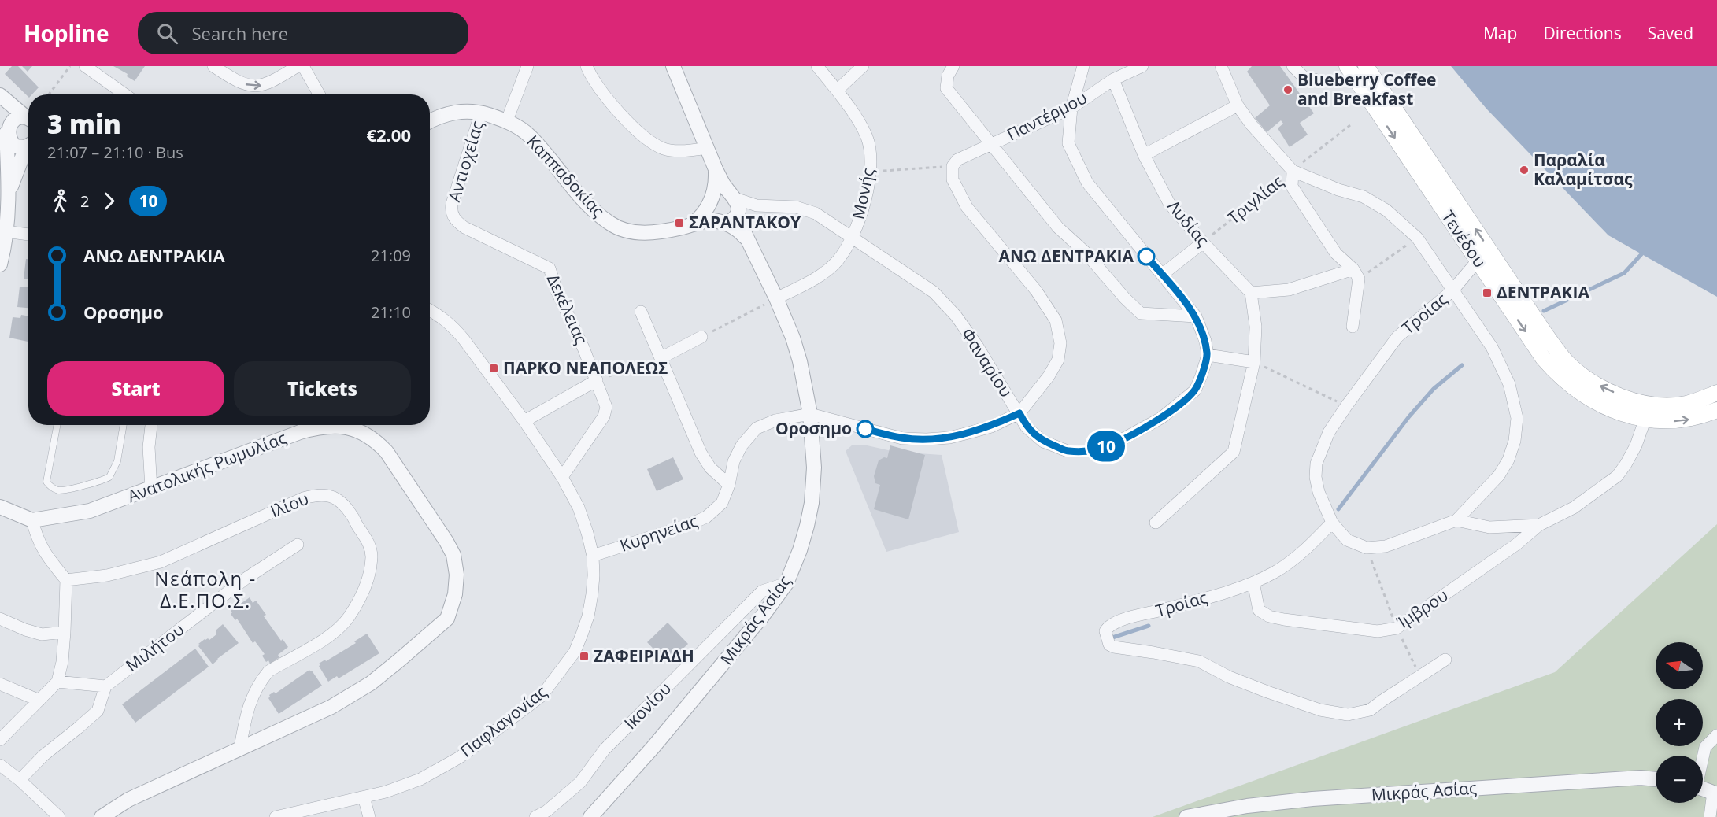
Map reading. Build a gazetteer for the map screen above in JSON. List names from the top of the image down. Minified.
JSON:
{"streets":{"main road":["Τενέδου"],"street":["Παντέρμου","Αντιοχείας","Καππαδοκίας","Μονής","Λυδίας","Δεκέλειας","Τροίας","Φαναρίου","Ανατολικής Ρωμυλίας","Ιλίου","Κυρηνείας","Ίμβρου","Μικράς Ασίας","Μιλήτου","Ικονίου","Παφλαγονίας"],"path":["Τριγλίας"]},"crossings":[["Παντέρμου","Λυδίας"],["Αντιοχείας","Καππαδοκίας"],["Αντιοχείας","Δεκέλειας"],["Καππαδοκίας","Μικράς Ασίας"],["Μονής","Φαναρίου"],["Μονής","Μικράς Ασίας"],["Τριγλίας","Λυδίας"],["Τενέδου","Τροίας"],["Τενέδου","Ίμβρου"],["Δεκέλειας","Παφλαγονίας"],["Τροίας","Ίμβρου"],["Ανατολικής Ρωμυλίας","Ιλίου"],["Κυρηνείας","Μικράς Ασίας"],["Κυρηνείας","Παφλαγονίας"],["Μικράς Ασίας","Ικονίου"]],"districts":["Νεάπολη - Δ.Ε.ΠΟ.Σ."],"places":{"other":["Blueberry Coffee and Breakfast","Παραλία Καλαμίτσας","ΑΝΩ ΔΕΝΤΡΑΚΙΑ","Οροσημο"],"transit":["ΣΑΡΑΝΤΑΚΟΥ","ΔΕΝΤΡΑΚΙΑ","ΠΑΡΚΟ ΝΕΑΠΟΛΕΩΣ","ΖΑΦΕΙΡΙΑΔΗ"]},"lines":["bus line 10"],"north":"left","page":{"header":"Hopline","search":"Search here","nav":["Map","Directions","Saved"],"on_map":"10","heading":["3 min","21:07 – 21:10 · Bus","€2.00"],"legs":["2","10"],"list":[{"name":"ΑΝΩ ΔΕΝΤΡΑΚΙΑ","value":"21:09"},{"name":"Οροσημο","value":"21:10"}],"buttons":["Start","Tickets"],"map_buttons":["+","−"]}}
